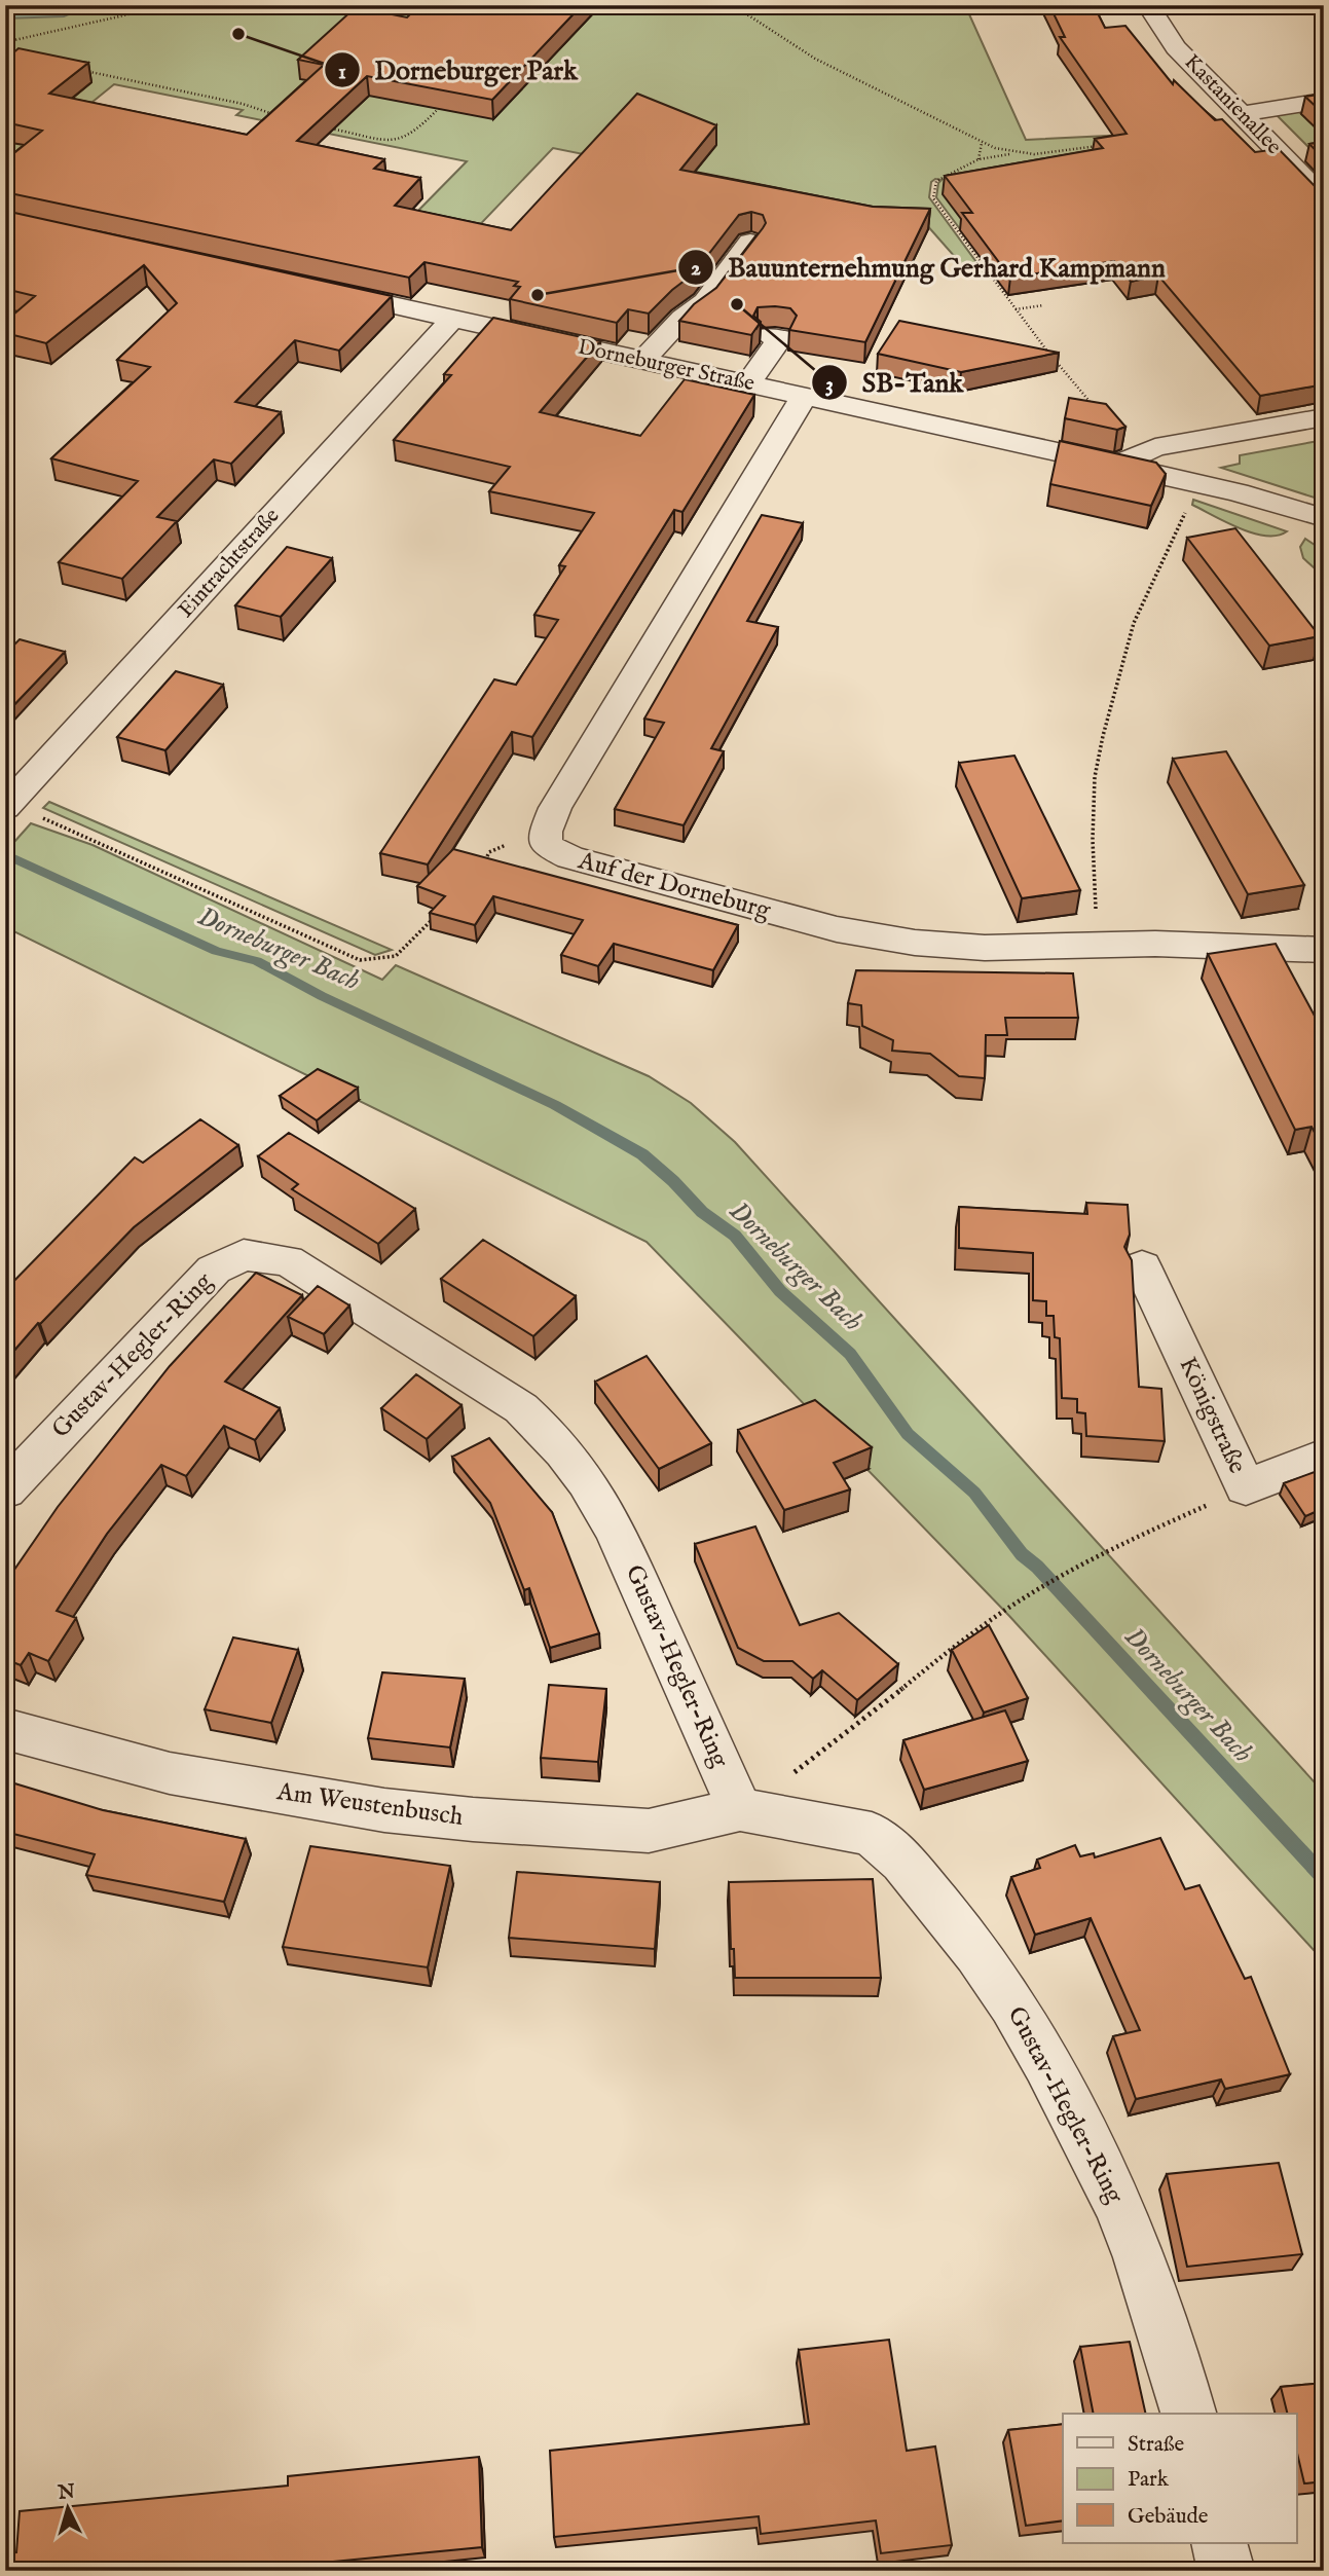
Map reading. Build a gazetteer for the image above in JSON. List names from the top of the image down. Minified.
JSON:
{"streets":{"street":["Kastanienallee","Dorneburger Straße","Eintrachtstraße","Auf der Dorneburg","Gustav-Hegler-Ring","Königstraße","Am Weustenbusch"]},"crossings":[["Dorneburger Straße","Eintrachtstraße"],["Gustav-Hegler-Ring","Am Weustenbusch"]],"water":["Dorneburger Bach"],"places":["Dorneburger Park","Bauunternehmung Gerhard Kampmann","SB-Tank"],"legend":["Straße","Park","Gebäude"],"north":"top"}
